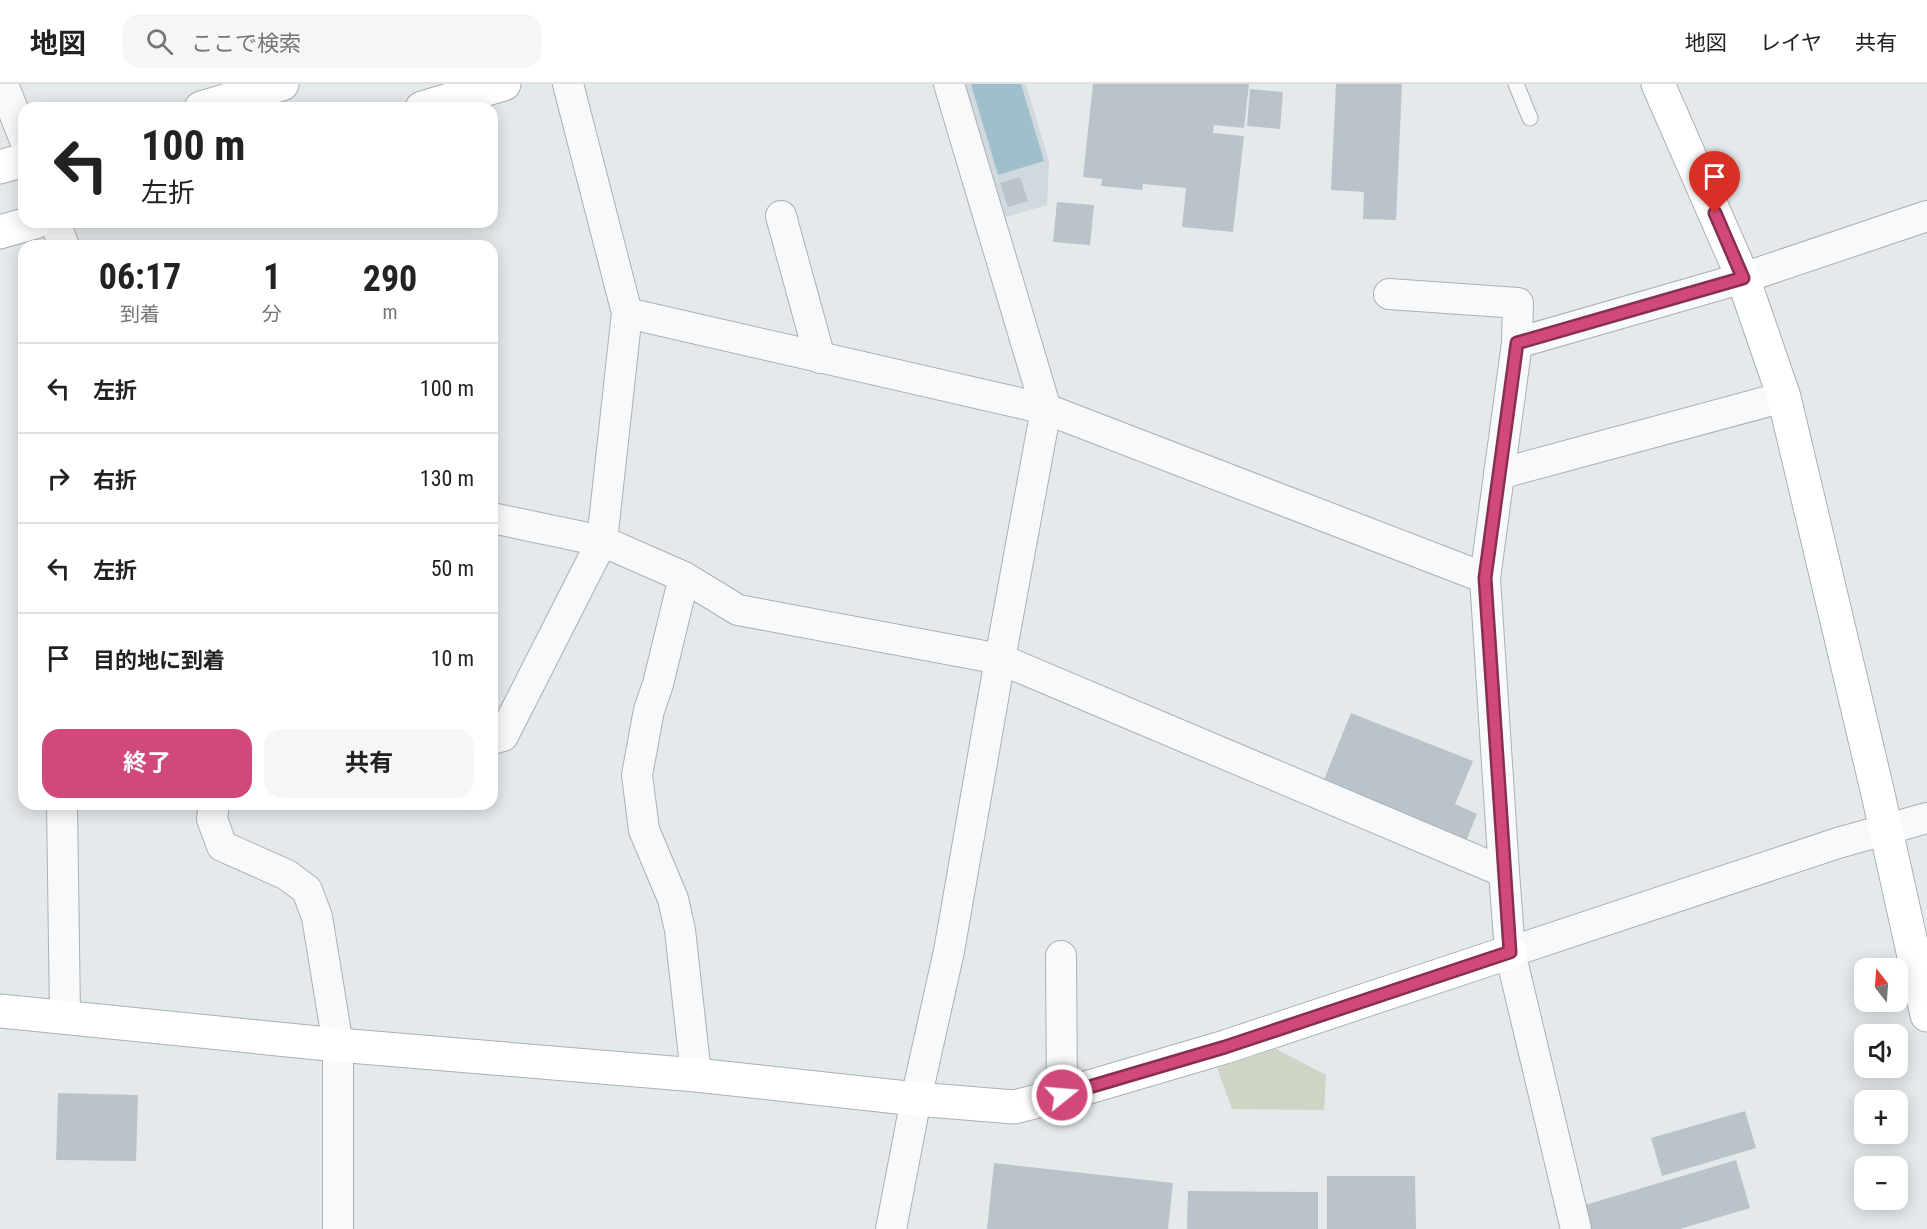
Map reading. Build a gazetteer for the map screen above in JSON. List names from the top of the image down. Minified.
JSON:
{"north":"top","page":{"header":"地図","search":"ここで検索","nav":["地図","レイヤ","共有"],"turn":["100 m","左折"],"eta":["06:17","到着","1","分","290","m"],"list":[{"name":"左折","value":"100 m"},{"name":"右折","value":"130 m"},{"name":"左折","value":"50 m"},{"name":"目的地に到着","value":"10 m"}],"buttons":["終了","共有"],"map_buttons":["+","−"]}}
